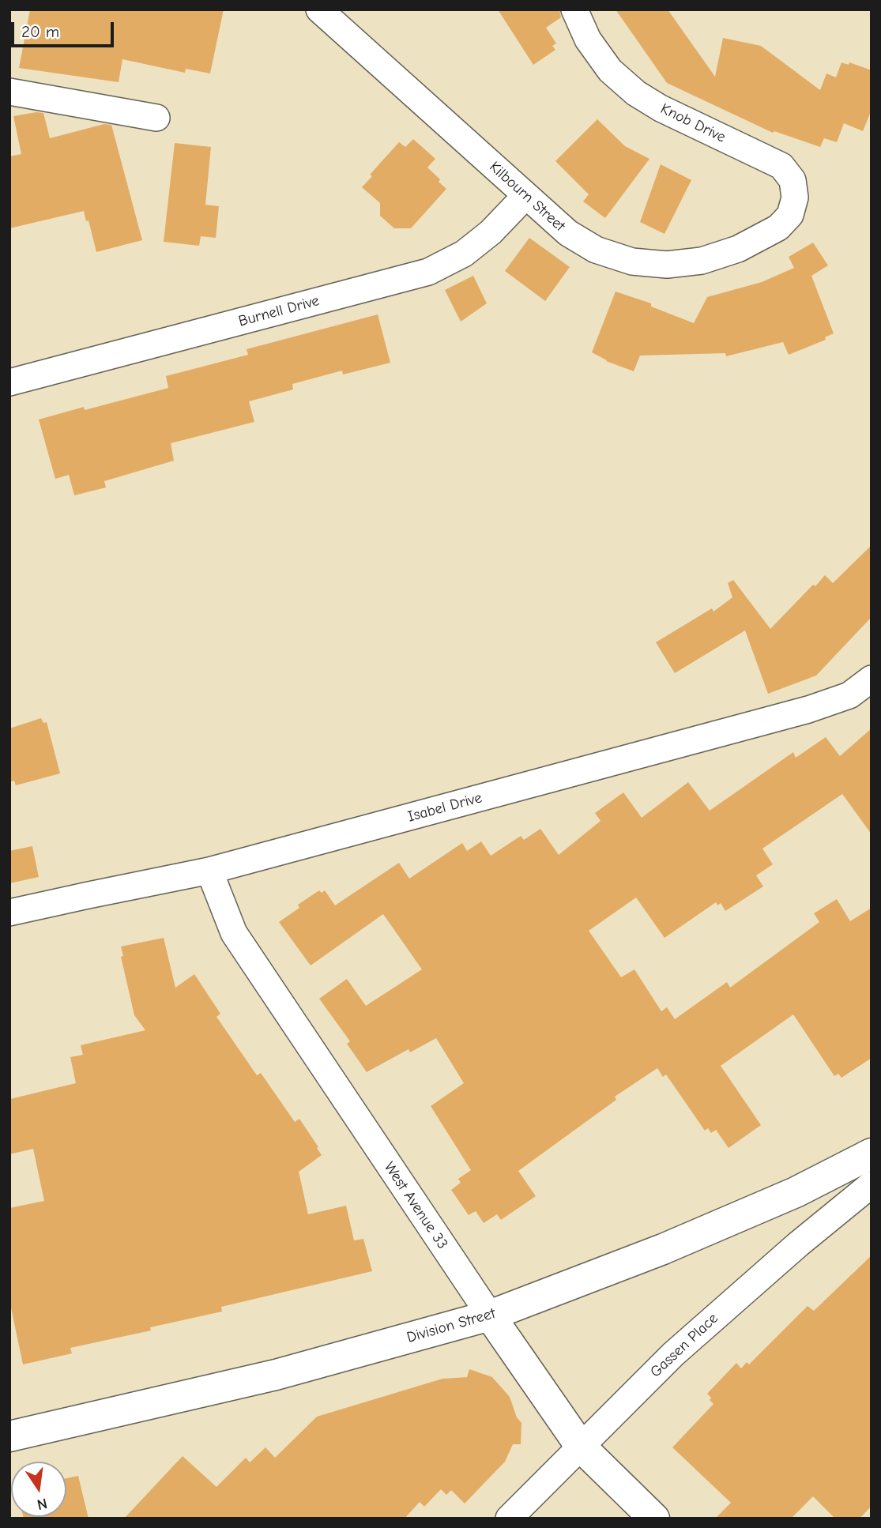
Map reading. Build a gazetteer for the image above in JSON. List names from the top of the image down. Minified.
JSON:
{"streets":{"street":["Knob Drive","Kilbourn Street","Burnell Drive","Isabel Drive","West Avenue 33","Division Street","Gassen Place"]},"crossings":[["Knob Drive","Kilbourn Street"],["Kilbourn Street","Burnell Drive"],["Isabel Drive","West Avenue 33"],["West Avenue 33","Division Street"],["West Avenue 33","Gassen Place"]],"scale_bar":"20 m","north":"bottom"}
